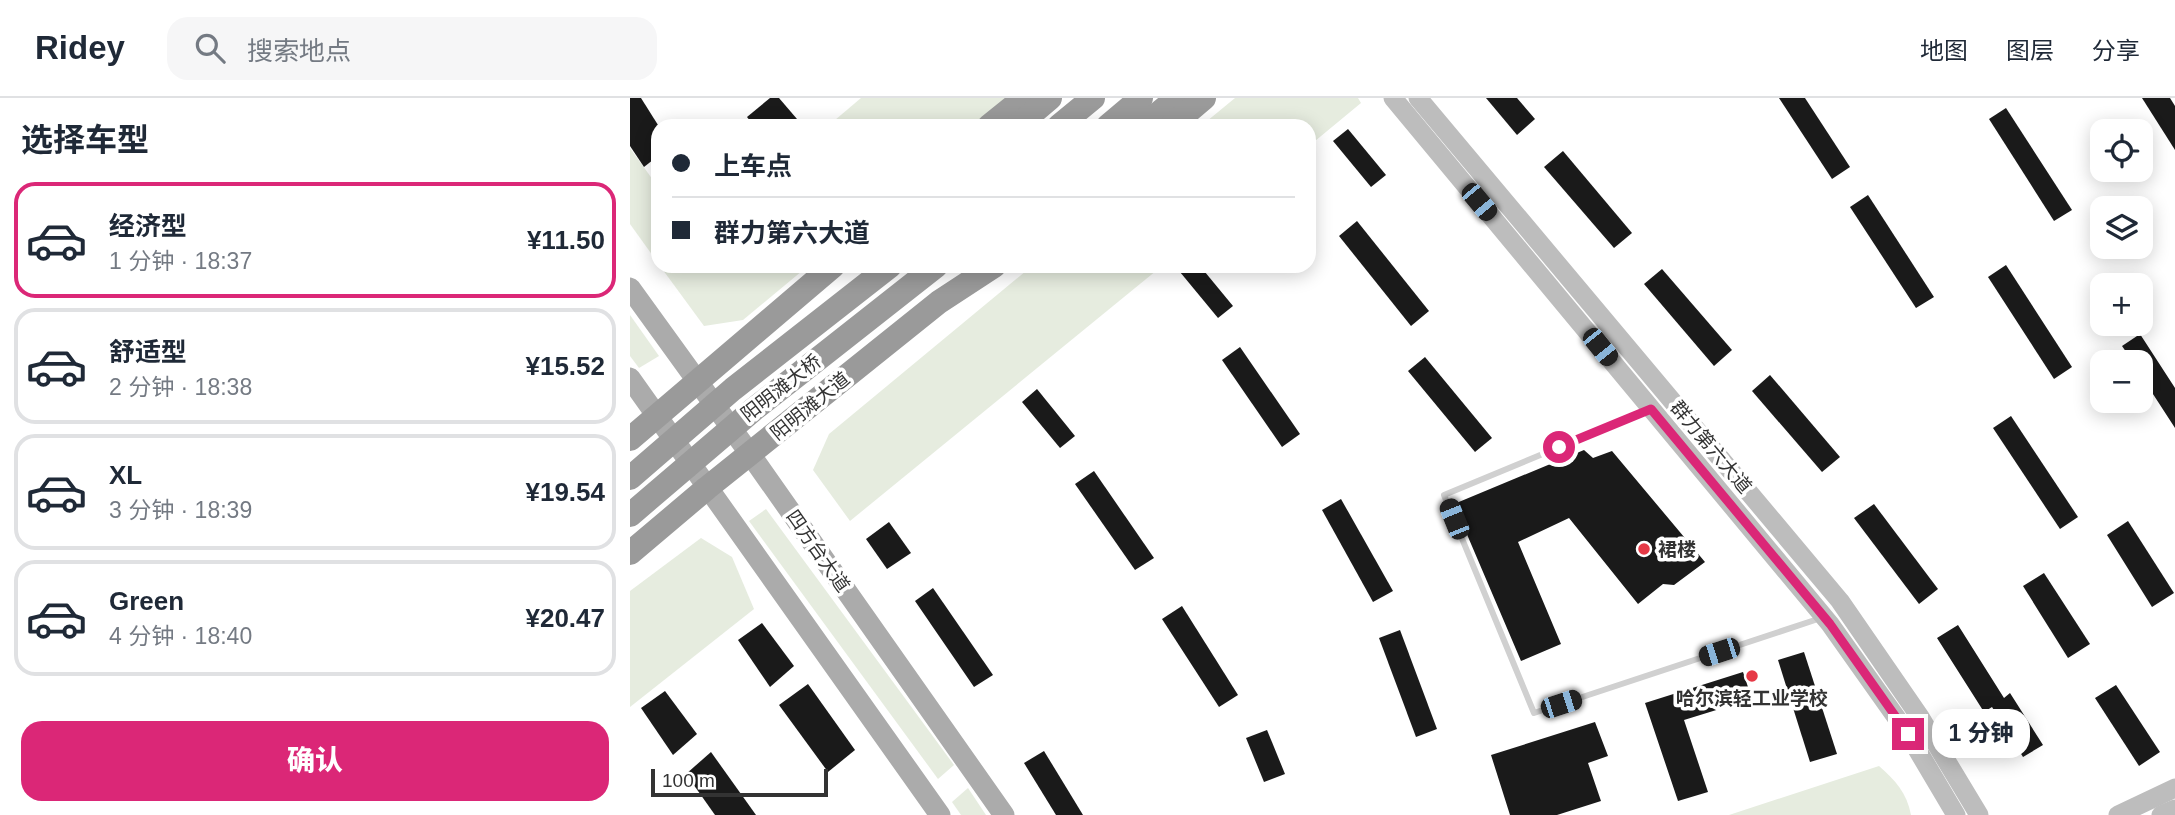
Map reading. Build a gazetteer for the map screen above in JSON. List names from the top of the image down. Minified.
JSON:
{"streets":{"highway":["阳明滩大桥","阳明滩大道"],"main road":["群力第六大道","四方台大道"]},"crossings":[["阳明滩大道","四方台大道"]],"places":["裙楼","哈尔滨轻工业学校"],"scale_bar":"100 m","page":{"header":"Ridey","search":"搜索地点","nav":["地图","图层","分享"],"heading":"选择车型","map_buttons":["+","−"],"banner":["上车点","群力第六大道"],"list":[{"name":"经济型","note":"1 分钟 · 18:37","value":"¥11.50"},{"name":"舒适型","note":"2 分钟 · 18:38","value":"¥15.52"},{"name":"XL","note":"3 分钟 · 18:39","value":"¥19.54"},{"name":"Green","note":"4 分钟 · 18:40","value":"¥20.47"}],"buttons":"确认","bubble":"1 分钟","scale":"100 m"}}
